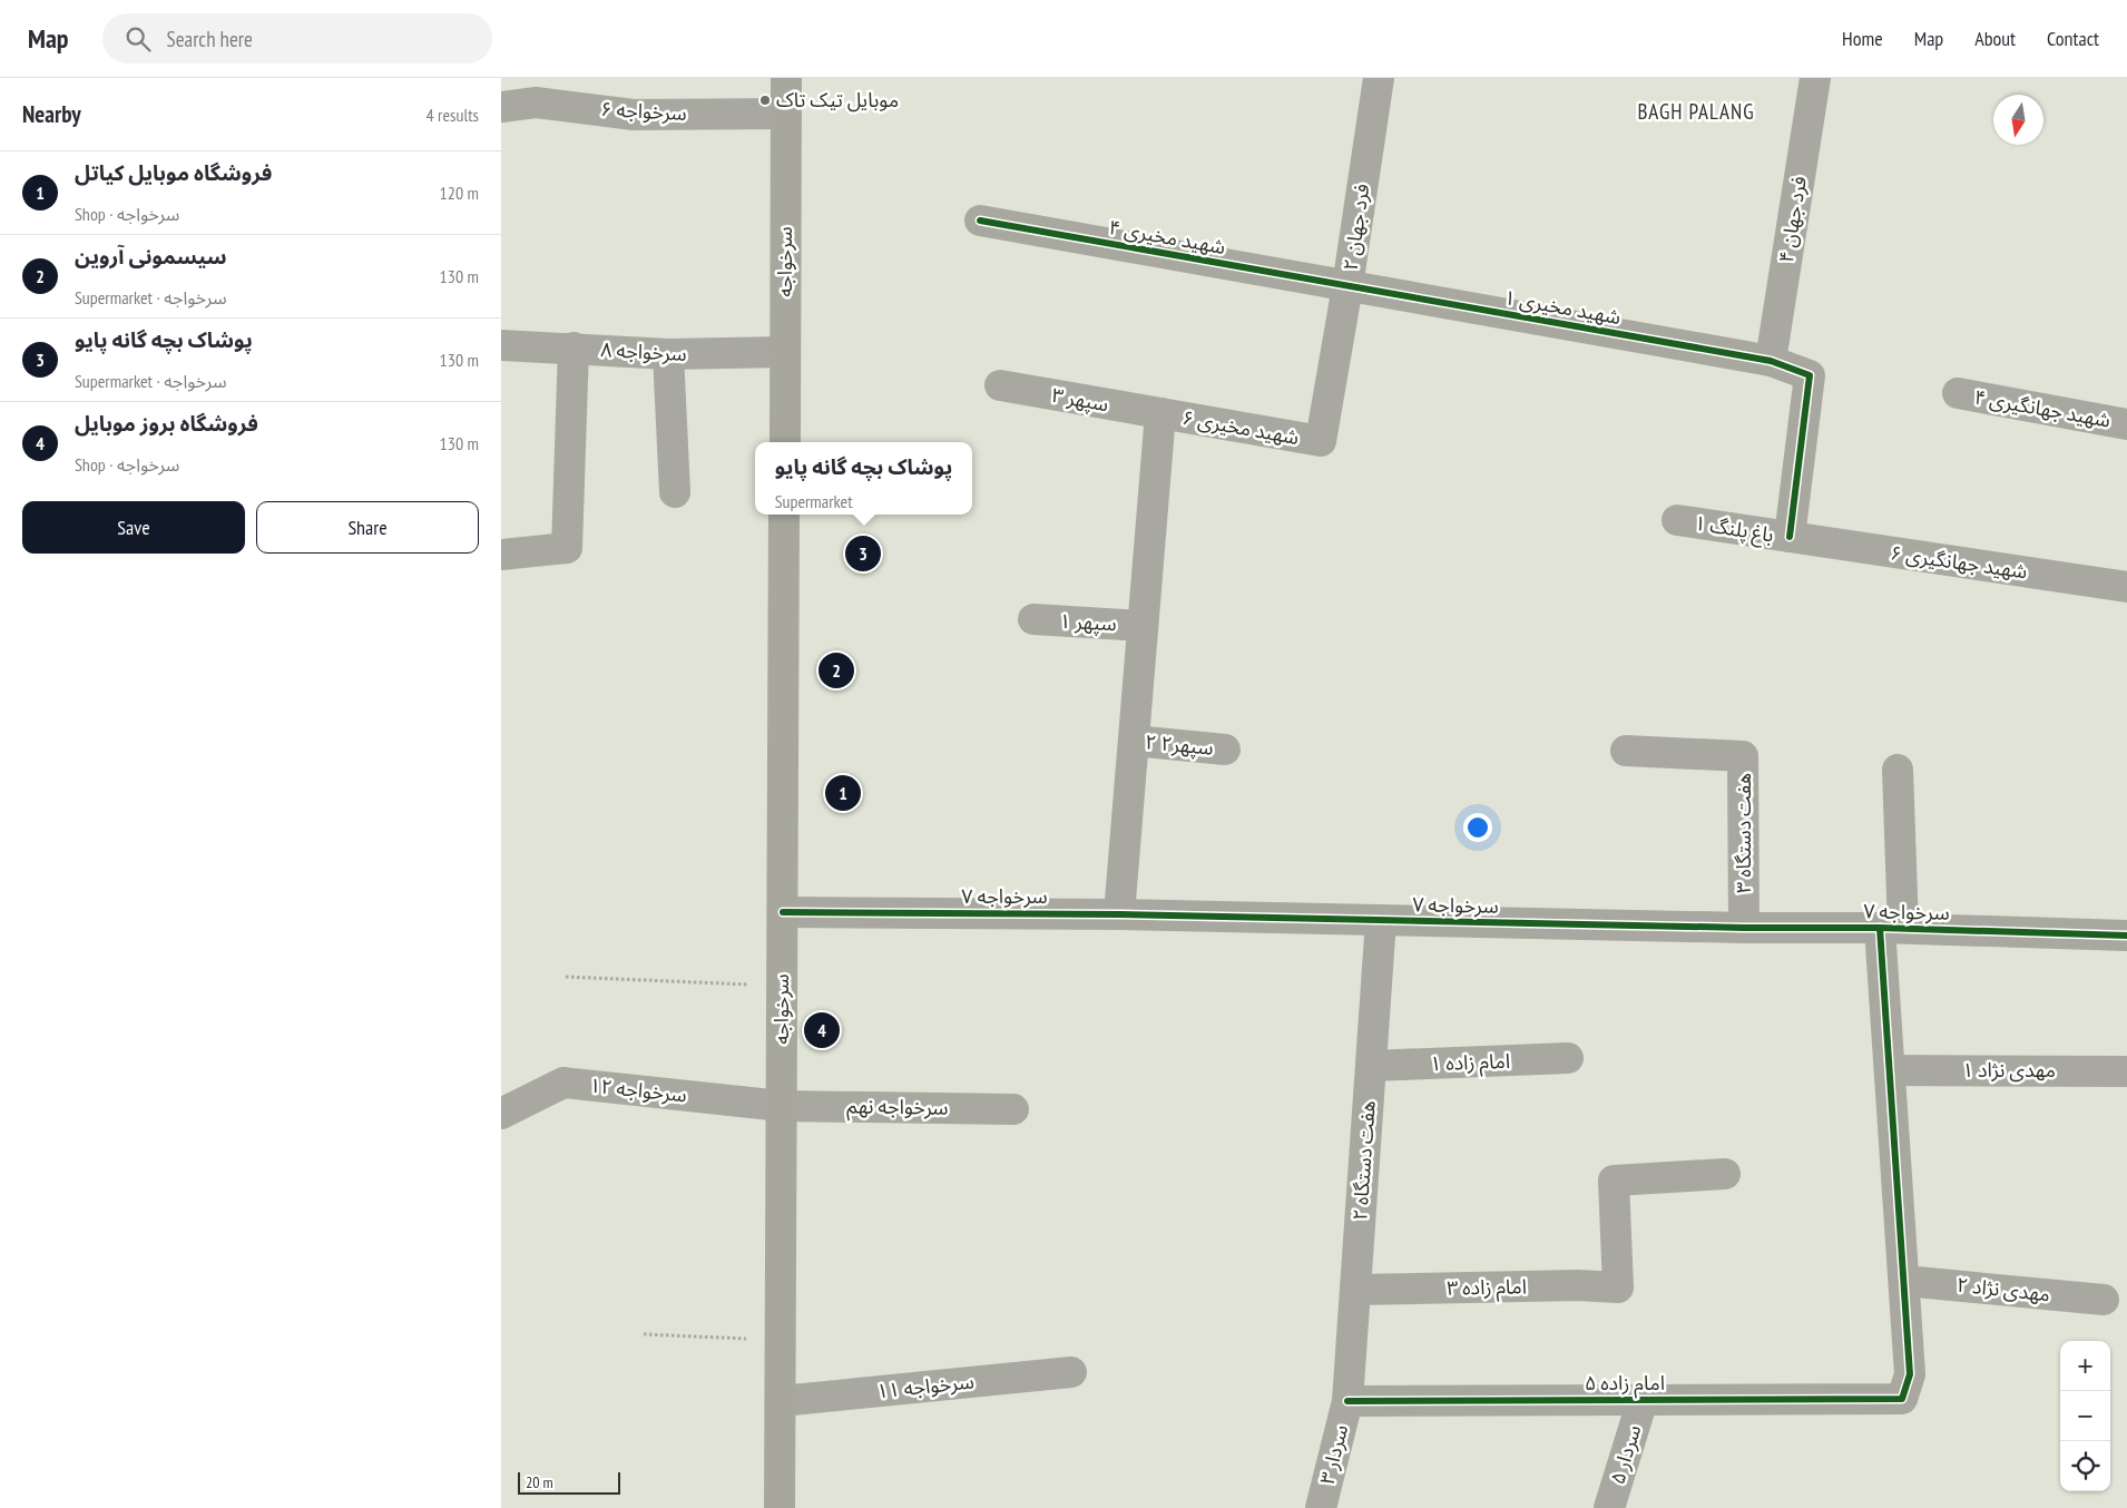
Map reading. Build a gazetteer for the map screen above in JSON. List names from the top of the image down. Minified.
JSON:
{"streets":{"main road":["سرخواجه"],"street":["سرخواجه ۶","۴ فرد جهان","۲ فرد جهان","۴ شهید مخیری","شهید مخیری ۱","۸ سرخواجه","۳ سپهر","۴ شهید جهانگیری","شهید مخیری ۶","۱ باغ پلنگ","۶ شهید جهانگیری","۱ سپهر","۲ سپهر۲","۳ هفت دستگاه","سرخواجه ۷","۱ امام زاده","۱ مهدی نژاد","۱۲ سرخواجه","سرخواجه نهم","هفت دستگاه ۲","۳ امام زاده","۲ مهدی نژاد","۵ امام زاده","۱۱ سرخواجه","۳ سردار","۵ سردار"]},"crossings":[["سرخواجه ۶","سرخواجه"],["۴ فرد جهان","شهید مخیری ۱"],["۲ فرد جهان","۴ شهید مخیری"],["۲ فرد جهان","شهید مخیری ۱"],["۲ فرد جهان","شهید مخیری ۶"],["۴ شهید مخیری","شهید مخیری ۱"],["سرخواجه","۸ سرخواجه"],["سرخواجه","سرخواجه ۷"],["سرخواجه","۱۲ سرخواجه"],["سرخواجه","سرخواجه نهم"],["سرخواجه","۱۱ سرخواجه"],["شهید مخیری ۱","۱ باغ پلنگ"],["شهید مخیری ۱","۶ شهید جهانگیری"],["۳ سپهر","شهید مخیری ۶"],["۱ باغ پلنگ","۶ شهید جهانگیری"],["۳ هفت دستگاه","سرخواجه ۷"],["سرخواجه ۷","هفت دستگاه ۲"],["۱ امام زاده","هفت دستگاه ۲"],["۱۲ سرخواجه","سرخواجه نهم"],["هفت دستگاه ۲","۳ امام زاده"],["هفت دستگاه ۲","۵ امام زاده"],["هفت دستگاه ۲","۳ سردار"],["۲ مهدی نژاد","۵ امام زاده"],["۵ امام زاده","۳ سردار"],["۵ امام زاده","۵ سردار"]],"districts":["BAGH PALANG"],"places":["موبایل تیک تاک"],"scale_bar":"20 m","north":"bottom","page":{"header":"Map","search":"Search here","nav":["Home","Map","About","Contact"],"heading":["Nearby","4 results"],"list":[{"mark":"1","name":"فروشگاه موبایل کیاتل","note":"Shop · سرخواجه","value":"120 m"},{"mark":"2","name":"سیسمونی آروین","note":"Supermarket · سرخواجه","value":"130 m"},{"mark":"3","name":"پوشاک بچه گانه پایو","note":"Supermarket · سرخواجه","value":"130 m"},{"mark":"4","name":"فروشگاه بروز موبایل","note":"Shop · سرخواجه","value":"130 m"}],"popup":["پوشاک بچه گانه پایو","Supermarket"],"buttons":["Save","Share"],"pins":["3","2","1","4"],"map_buttons":["+","−"],"scale":"20 m"}}
